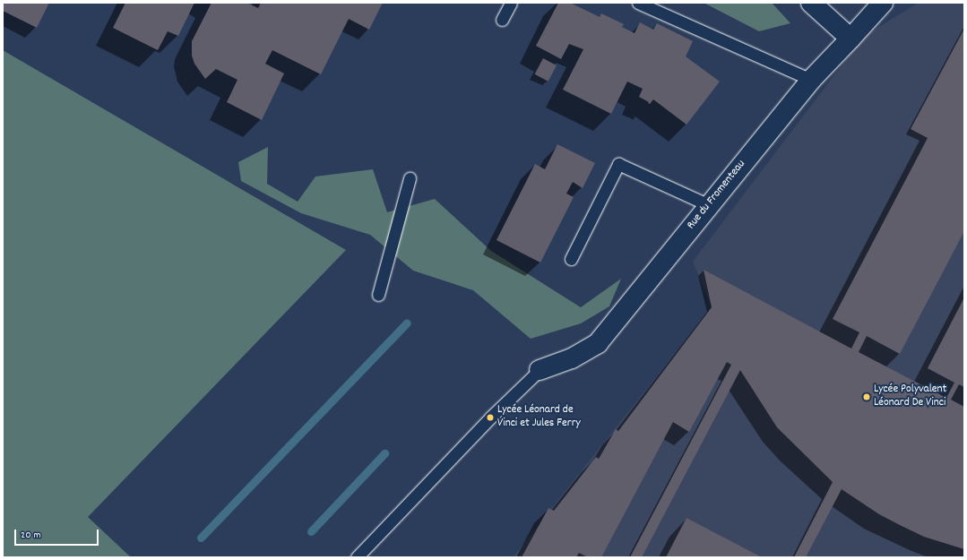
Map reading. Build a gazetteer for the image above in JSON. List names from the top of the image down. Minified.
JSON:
{"streets":{"street":["Rue du Fromenteau"]},"places":["Lycée Polyvalent Léonard De Vinci","Lycée Léonard de Vinci et Jules Ferry"],"scale_bar":"20 m"}
